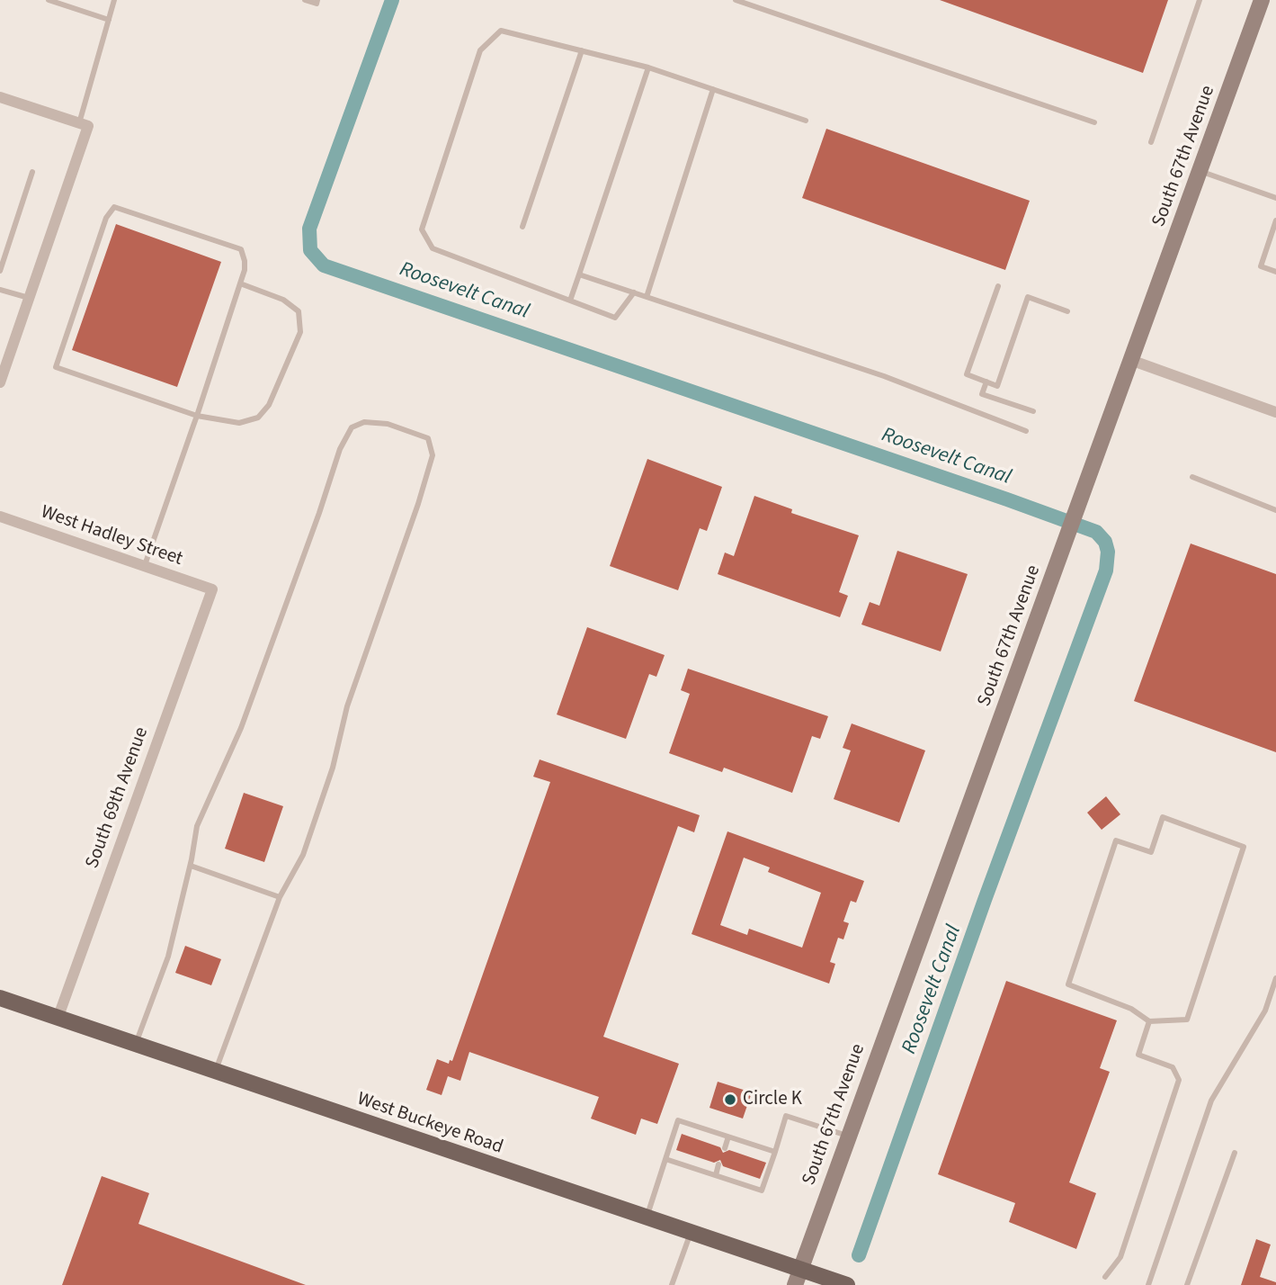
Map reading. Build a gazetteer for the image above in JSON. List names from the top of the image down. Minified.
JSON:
{"streets":{"main road":["South 67th Avenue","West Buckeye Road"],"street":["West Hadley Street","South 69th Avenue"]},"crossings":[["South 67th Avenue","West Buckeye Road"],["West Hadley Street","South 69th Avenue"],["South 69th Avenue","West Buckeye Road"]],"water":["Roosevelt Canal"],"places":["Circle K"]}
